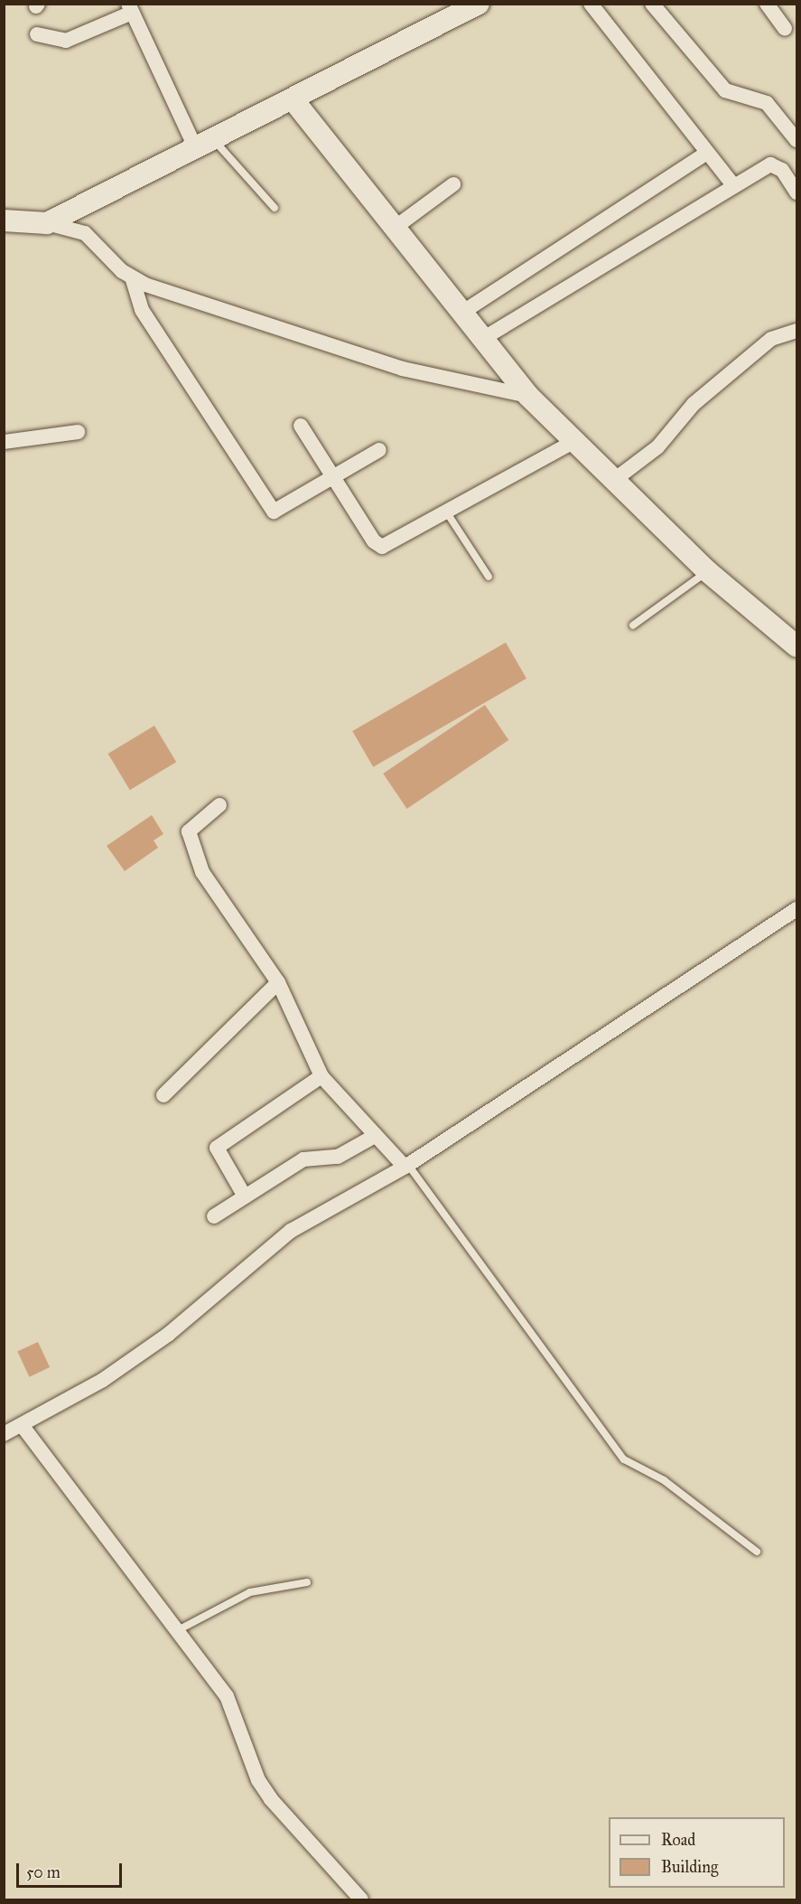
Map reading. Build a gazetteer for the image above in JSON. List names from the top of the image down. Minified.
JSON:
{"legend":["Road","Building"],"scale_bar":"50 m"}
